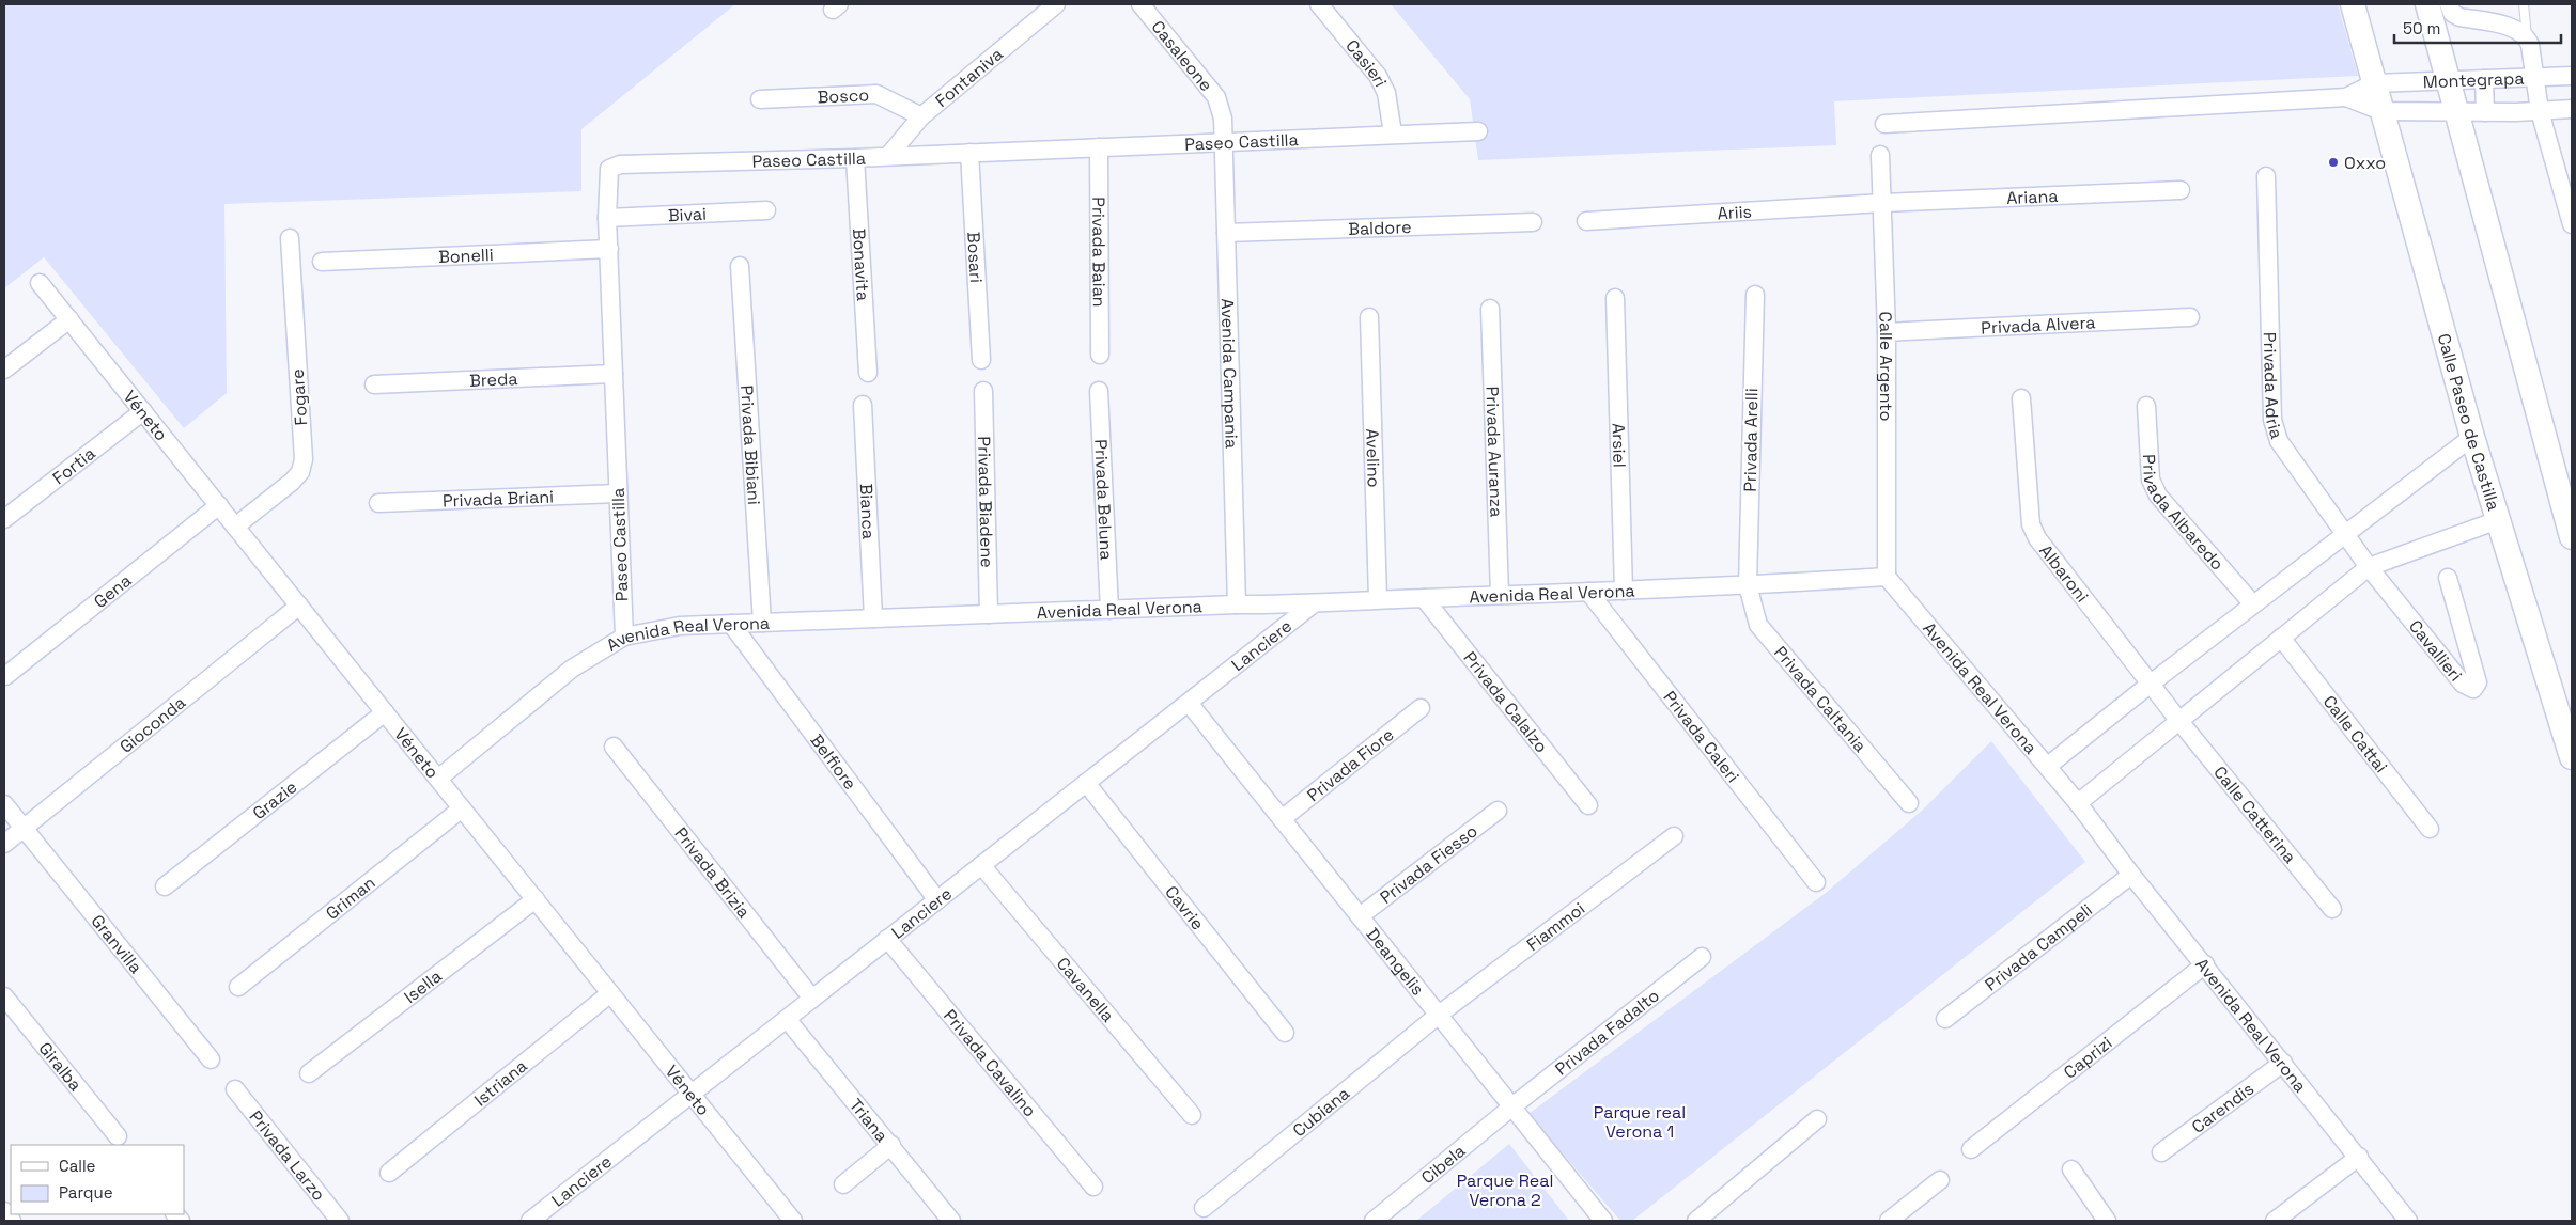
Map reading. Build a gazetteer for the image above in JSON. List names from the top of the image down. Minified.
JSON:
{"streets":{"street":["Casaleone","Casieri","Fontaniva","Montegrapa","Bosco","Paseo Castilla","Ariana","Ariis","Bivai","Baldore","Privada Baian","Bonelli","Bosari","Bonavita","Privada Alvera","Calle Argento","Avenida Campania","Breda","Privada Adria","Fogare","Véneto","Calle Paseo de Castilla","Privada Arelli","Privada Bibiani","Arsiel","Privada Auranza","Avelino","Fortia","Privada Briani","Privada Beluna","Privada Biadene","Privada Albaredo","Bianca","Albaroni","Gena","Avenida Real Verona","Lanciere","Cavallieri","Privada Caltania","Privada Calalzo","Gioconda","Calle Cattai","Privada Caleri","Belfiore","Privada Fiore","Grazie","Calle Catterina","Privada Fiesso","Privada Brizia","Griman","Cavrie","Fiammoi","Granvilla","Privada Campeli","Deangelis","Isella","Cavanella","Privada Fadalto","Caprizi","Privada Cavalino","Giralba","Istriana","Carendis","Cubiana","Triana","Privada Larzo","Cibela"]},"crossings":[["Casaleone","Paseo Castilla"],["Casaleone","Avenida Campania"],["Casieri","Paseo Castilla"],["Fontaniva","Bosco"],["Fontaniva","Paseo Castilla"],["Montegrapa","Calle Paseo de Castilla"],["Paseo Castilla","Bivai"],["Paseo Castilla","Privada Baian"],["Paseo Castilla","Bonelli"],["Paseo Castilla","Bosari"],["Paseo Castilla","Bonavita"],["Paseo Castilla","Avenida Campania"],["Paseo Castilla","Breda"],["Paseo Castilla","Privada Briani"],["Paseo Castilla","Avenida Real Verona"],["Ariana","Ariis"],["Ariana","Calle Argento"],["Ariis","Calle Argento"],["Baldore","Avenida Campania"],["Privada Alvera","Calle Argento"],["Calle Argento","Avenida Real Verona"],["Avenida Campania","Avenida Real Verona"],["Privada Adria","Cavallieri"],["Fogare","Véneto"],["Véneto","Fortia"],["Véneto","Gena"],["Véneto","Avenida Real Verona"],["Véneto","Lanciere"],["Véneto","Gioconda"],["Véneto","Grazie"],["Véneto","Griman"],["Véneto","Isella"],["Véneto","Istriana"],["Privada Arelli","Avenida Real Verona"],["Privada Arelli","Privada Caltania"],["Privada Bibiani","Avenida Real Verona"],["Arsiel","Avenida Real Verona"],["Privada Auranza","Avenida Real Verona"],["Avelino","Avenida Real Verona"],["Privada Beluna","Avenida Real Verona"],["Privada Biadene","Avenida Real Verona"],["Bianca","Avenida Real Verona"],["Albaroni","Calle Catterina"],["Avenida Real Verona","Lanciere"],["Avenida Real Verona","Privada Caltania"],["Avenida Real Verona","Privada Calalzo"],["Avenida Real Verona","Privada Caleri"],["Avenida Real Verona","Belfiore"],["Avenida Real Verona","Privada Campeli"],["Avenida Real Verona","Caprizi"],["Avenida Real Verona","Carendis"],["Lanciere","Belfiore"],["Lanciere","Privada Brizia"],["Lanciere","Cavrie"],["Lanciere","Deangelis"],["Lanciere","Cavanella"],["Lanciere","Privada Cavalino"],["Lanciere","Triana"],["Gioconda","Granvilla"],["Privada Fiore","Deangelis"],["Privada Fiesso","Deangelis"],["Fiammoi","Deangelis"],["Fiammoi","Cubiana"],["Deangelis","Privada Fadalto"],["Deangelis","Cubiana"],["Deangelis","Cibela"],["Privada Fadalto","Cibela"]],"parks":["Parque real Verona 1","Parque Real Verona 2"],"places":["Oxxo"],"legend":["Calle","Parque"],"scale_bar":"50 m"}
